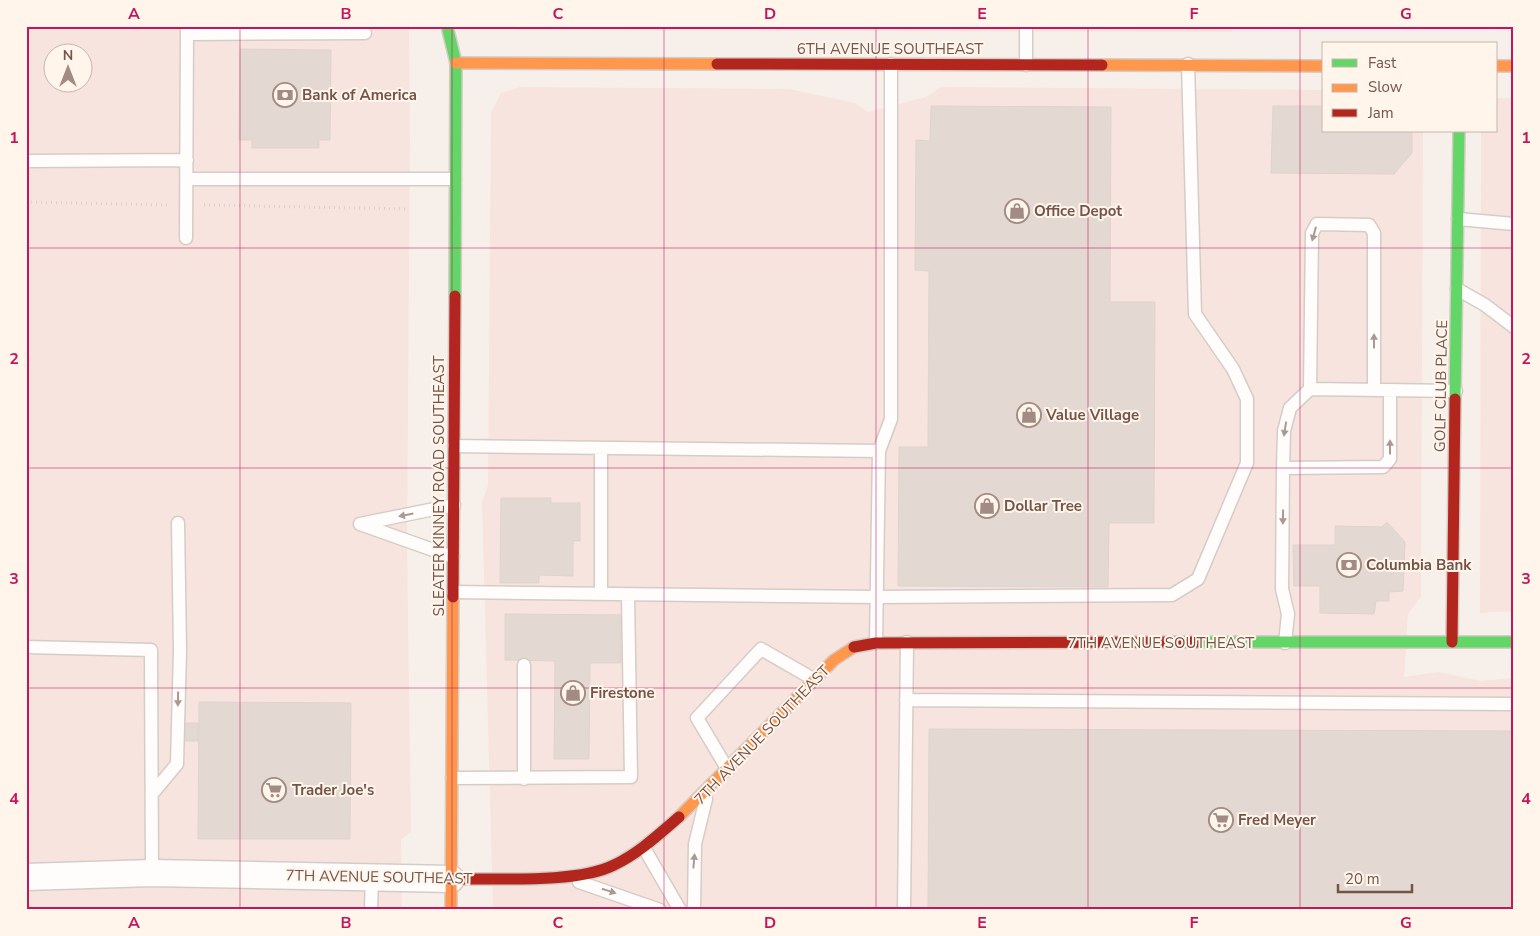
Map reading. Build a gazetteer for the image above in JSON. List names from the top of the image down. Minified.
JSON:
{"streets":{"street":["6TH AVENUE SOUTHEAST","GOLF CLUB PLACE","SLEATER KINNEY ROAD SOUTHEAST","7TH AVENUE SOUTHEAST"]},"crossings":[["6TH AVENUE SOUTHEAST","SLEATER KINNEY ROAD SOUTHEAST"],["GOLF CLUB PLACE","7TH AVENUE SOUTHEAST"],["SLEATER KINNEY ROAD SOUTHEAST","7TH AVENUE SOUTHEAST"]],"places":{"bank":["Bank of America","Columbia Bank"],"shop":["Office Depot","Value Village","Dollar Tree","Firestone"],"supermarket":["Trader Joe's","Fred Meyer"]},"legend":["Fast","Slow","Jam"],"scale_bar":"20 m","north":"top","grid":{"columns":["A","B","C","D","E","F","G"],"rows":["1","2","3","4"]}}
